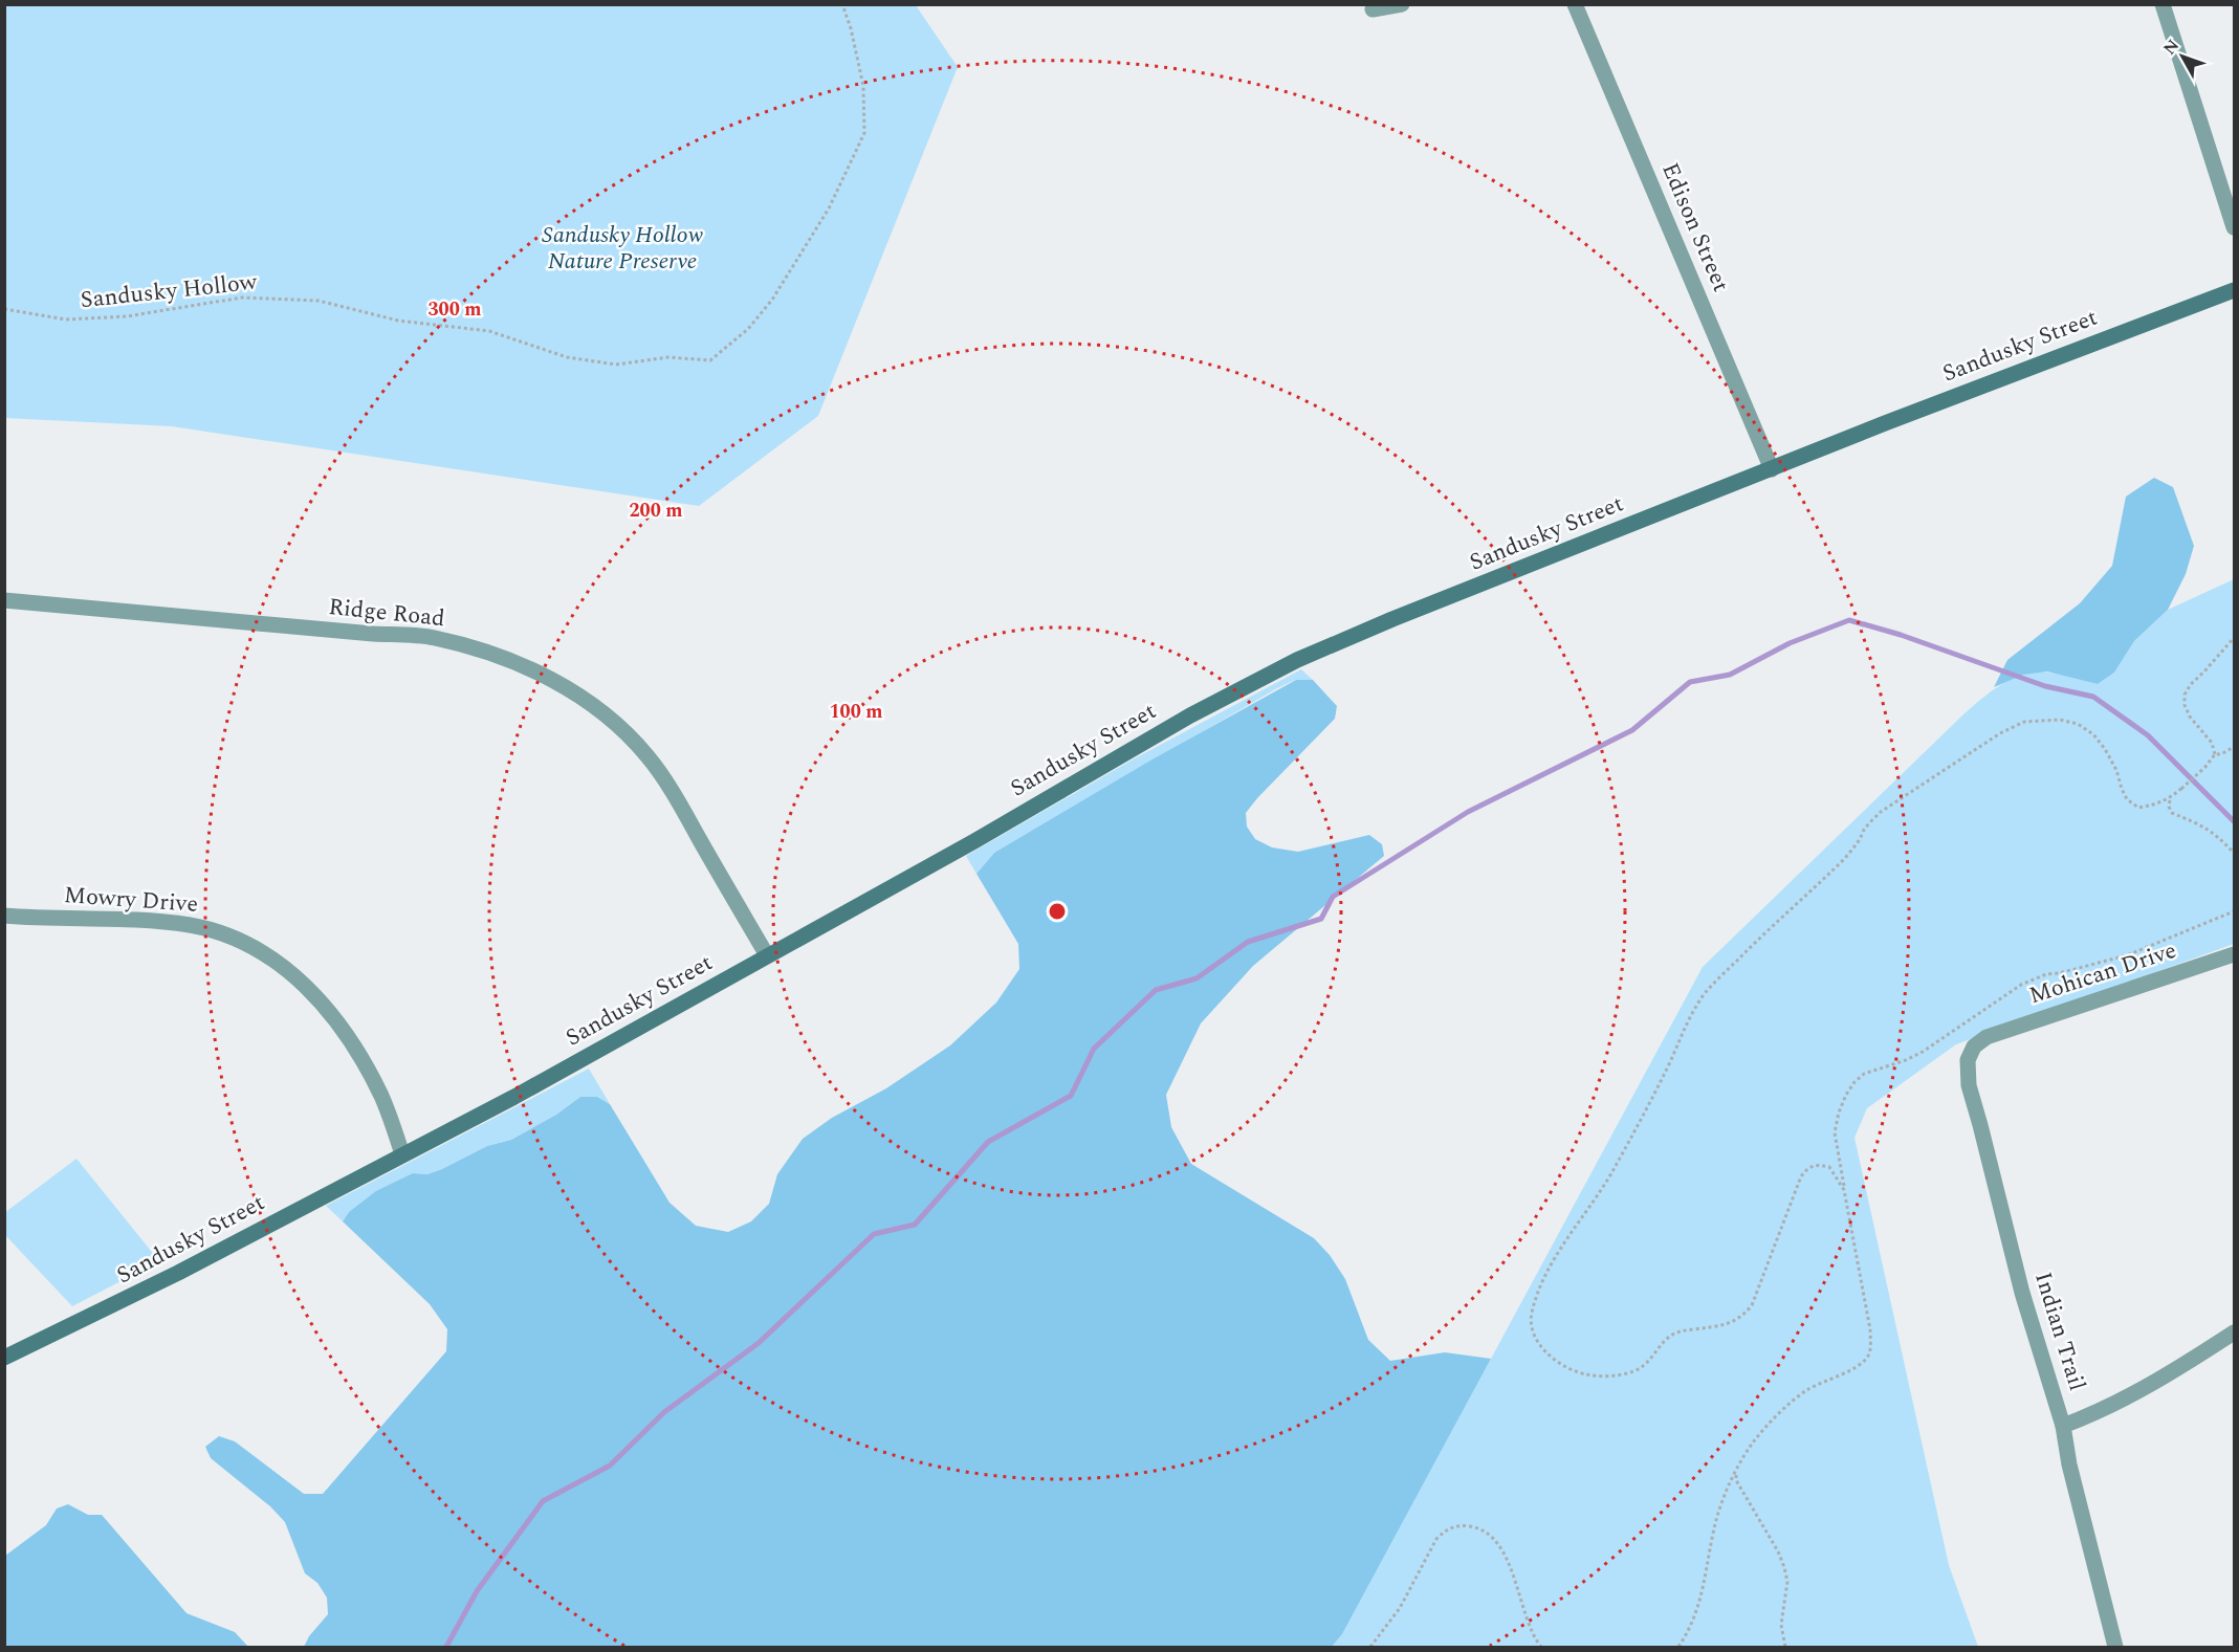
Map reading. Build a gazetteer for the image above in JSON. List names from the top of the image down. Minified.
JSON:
{"streets":{"main road":["Sandusky Street"],"street":["Edison Street","Ridge Road","Mowry Drive","Mohican Drive","Indian Trail"],"path":["Sandusky Hollow"]},"crossings":[["Edison Street","Sandusky Street"],["Sandusky Street","Ridge Road"],["Sandusky Street","Mowry Drive"],["Mohican Drive","Indian Trail"]],"parks":["Sandusky Hollow Nature Preserve"],"north":"top left","rings":["300 m","200 m","100 m"]}
